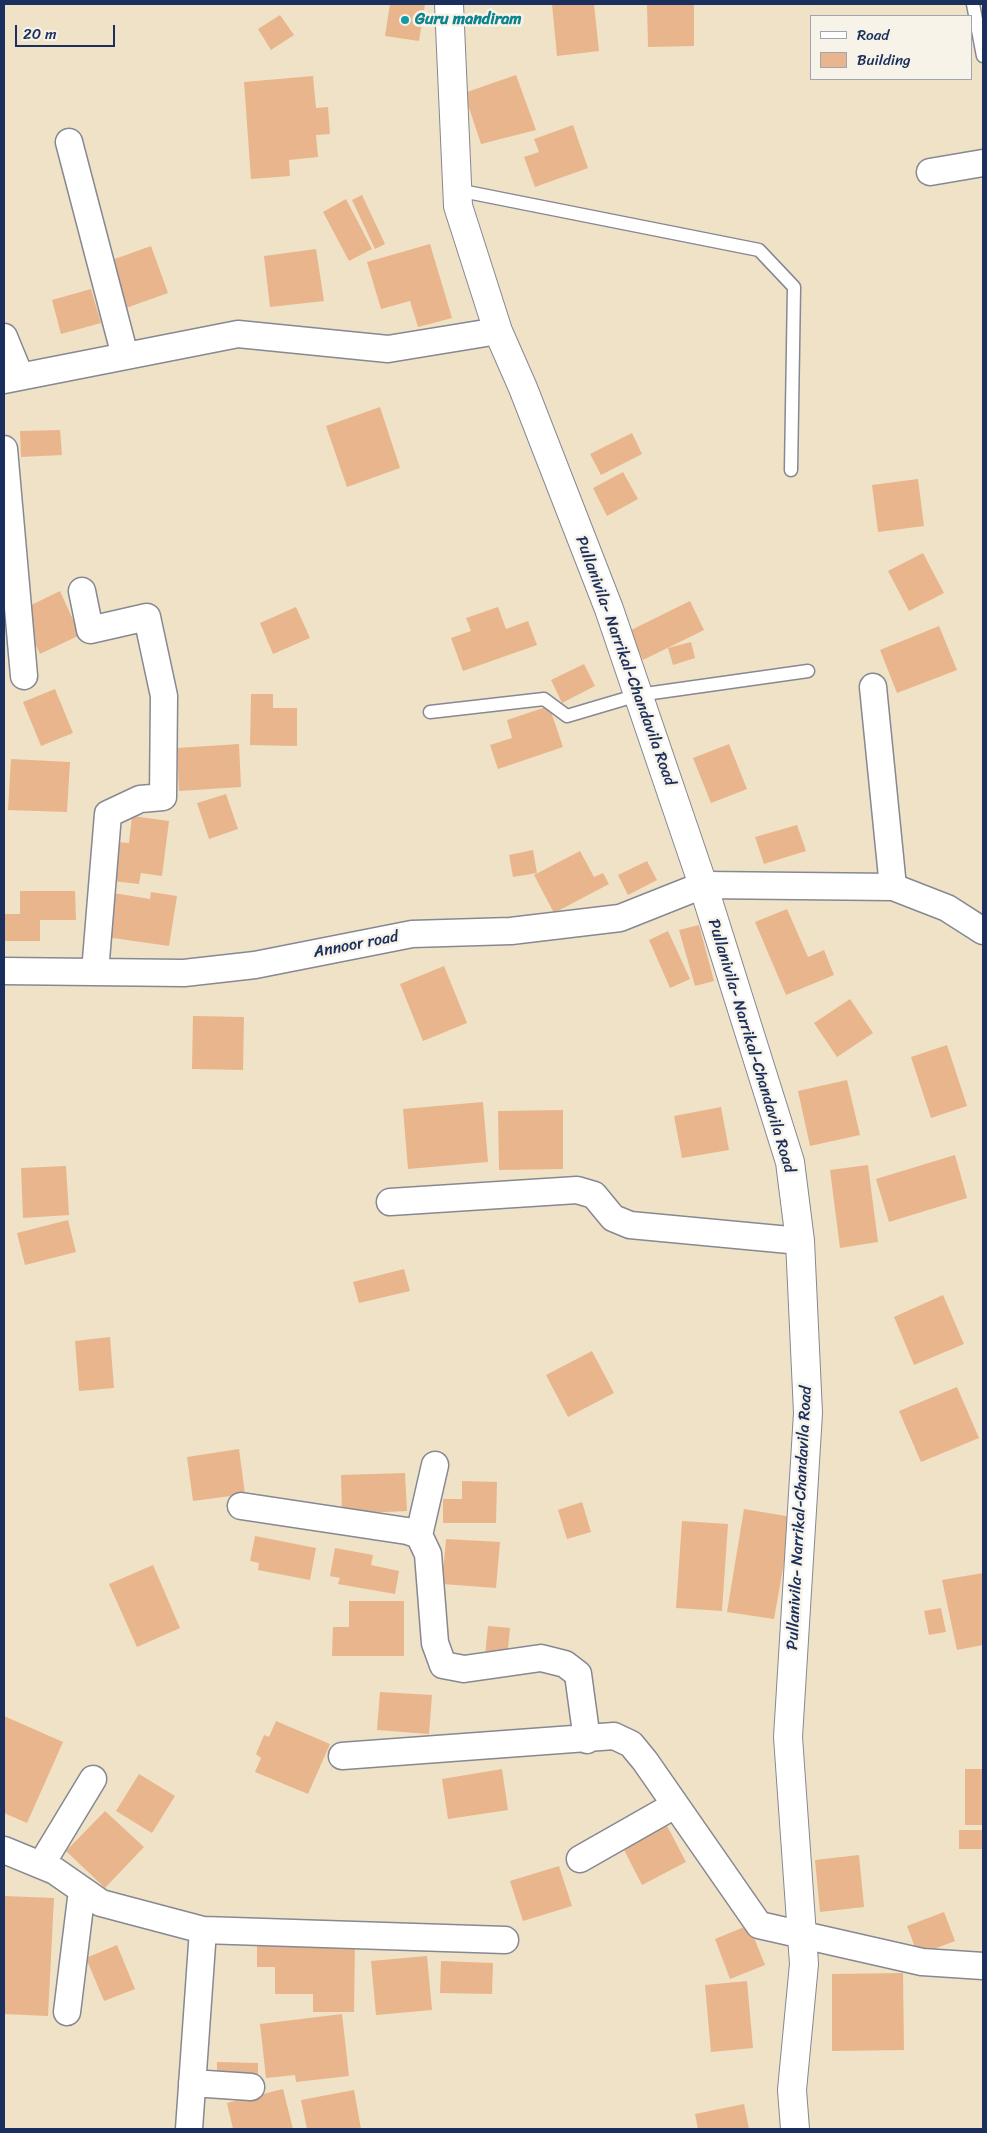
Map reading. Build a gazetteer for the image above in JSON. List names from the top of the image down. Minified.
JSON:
{"streets":{"street":["Pullanivila- Narrikal-Chandavila Road","Annoor road"]},"crossings":[["Pullanivila- Narrikal-Chandavila Road","Annoor road"]],"places":["Guru mandiram"],"legend":["Road","Building"],"scale_bar":"20 m"}
